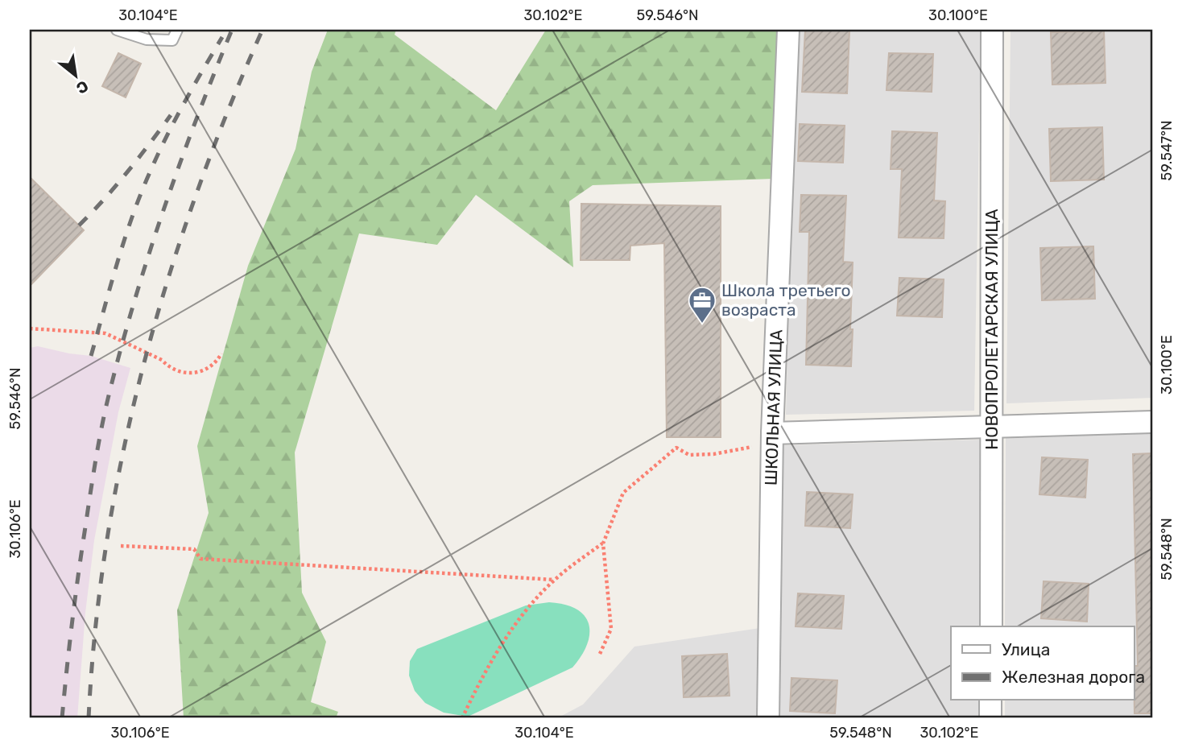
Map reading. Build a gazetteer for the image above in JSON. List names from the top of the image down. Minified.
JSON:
{"streets":{"street":["НОВОПРОЛЕТАРСКАЯ УЛИЦА","ШКОЛЬНАЯ УЛИЦА"]},"places":{"office":["Школа третьего возраста"]},"legend":["Улица","Железная дорога"],"north":"bottom right","coordinates":["30.104°E","30.102°E","59.546°N","30.100°E","59.547°N","30.106°E","59.548°N"]}
